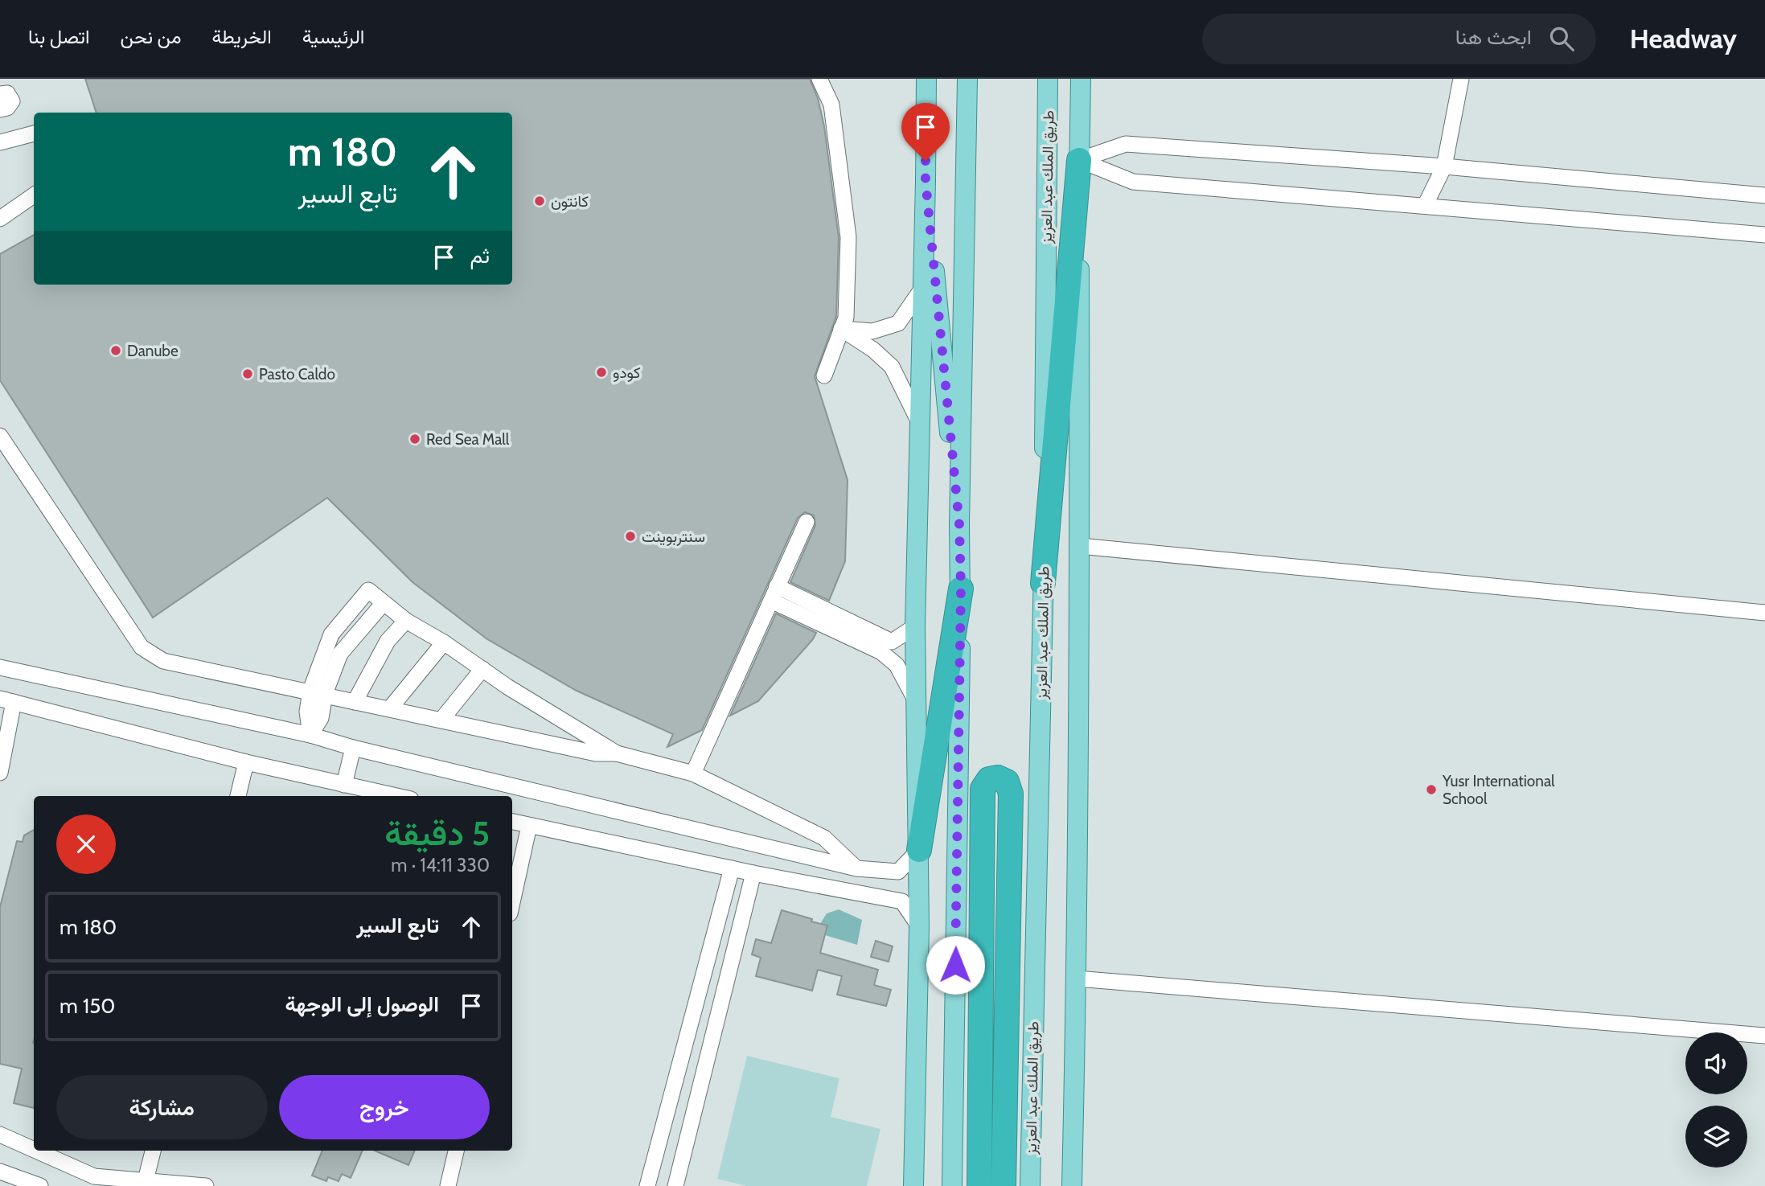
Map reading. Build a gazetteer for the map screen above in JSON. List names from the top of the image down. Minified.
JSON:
{"streets":{"main road":["طريق الملك عبد العزيز"]},"places":["كانتون","Danube","كودو","Pasto Caldo","Red Sea Mall","سنتربوينت","Yusr International School"],"page":{"header":"Headway","search":"ابحث هنا","nav":["الرئيسية","الخريطة","من نحن","اتصل بنا"],"turn":["180 m","تابع السير"],"then":"ثم","heading":["5 دقيقة","330 m · 14:11"],"list":[{"name":"تابع السير","value":"180 m"},{"name":"الوصول إلى الوجهة","value":"150 m"}],"buttons":["خروج","مشاركة"]}}
